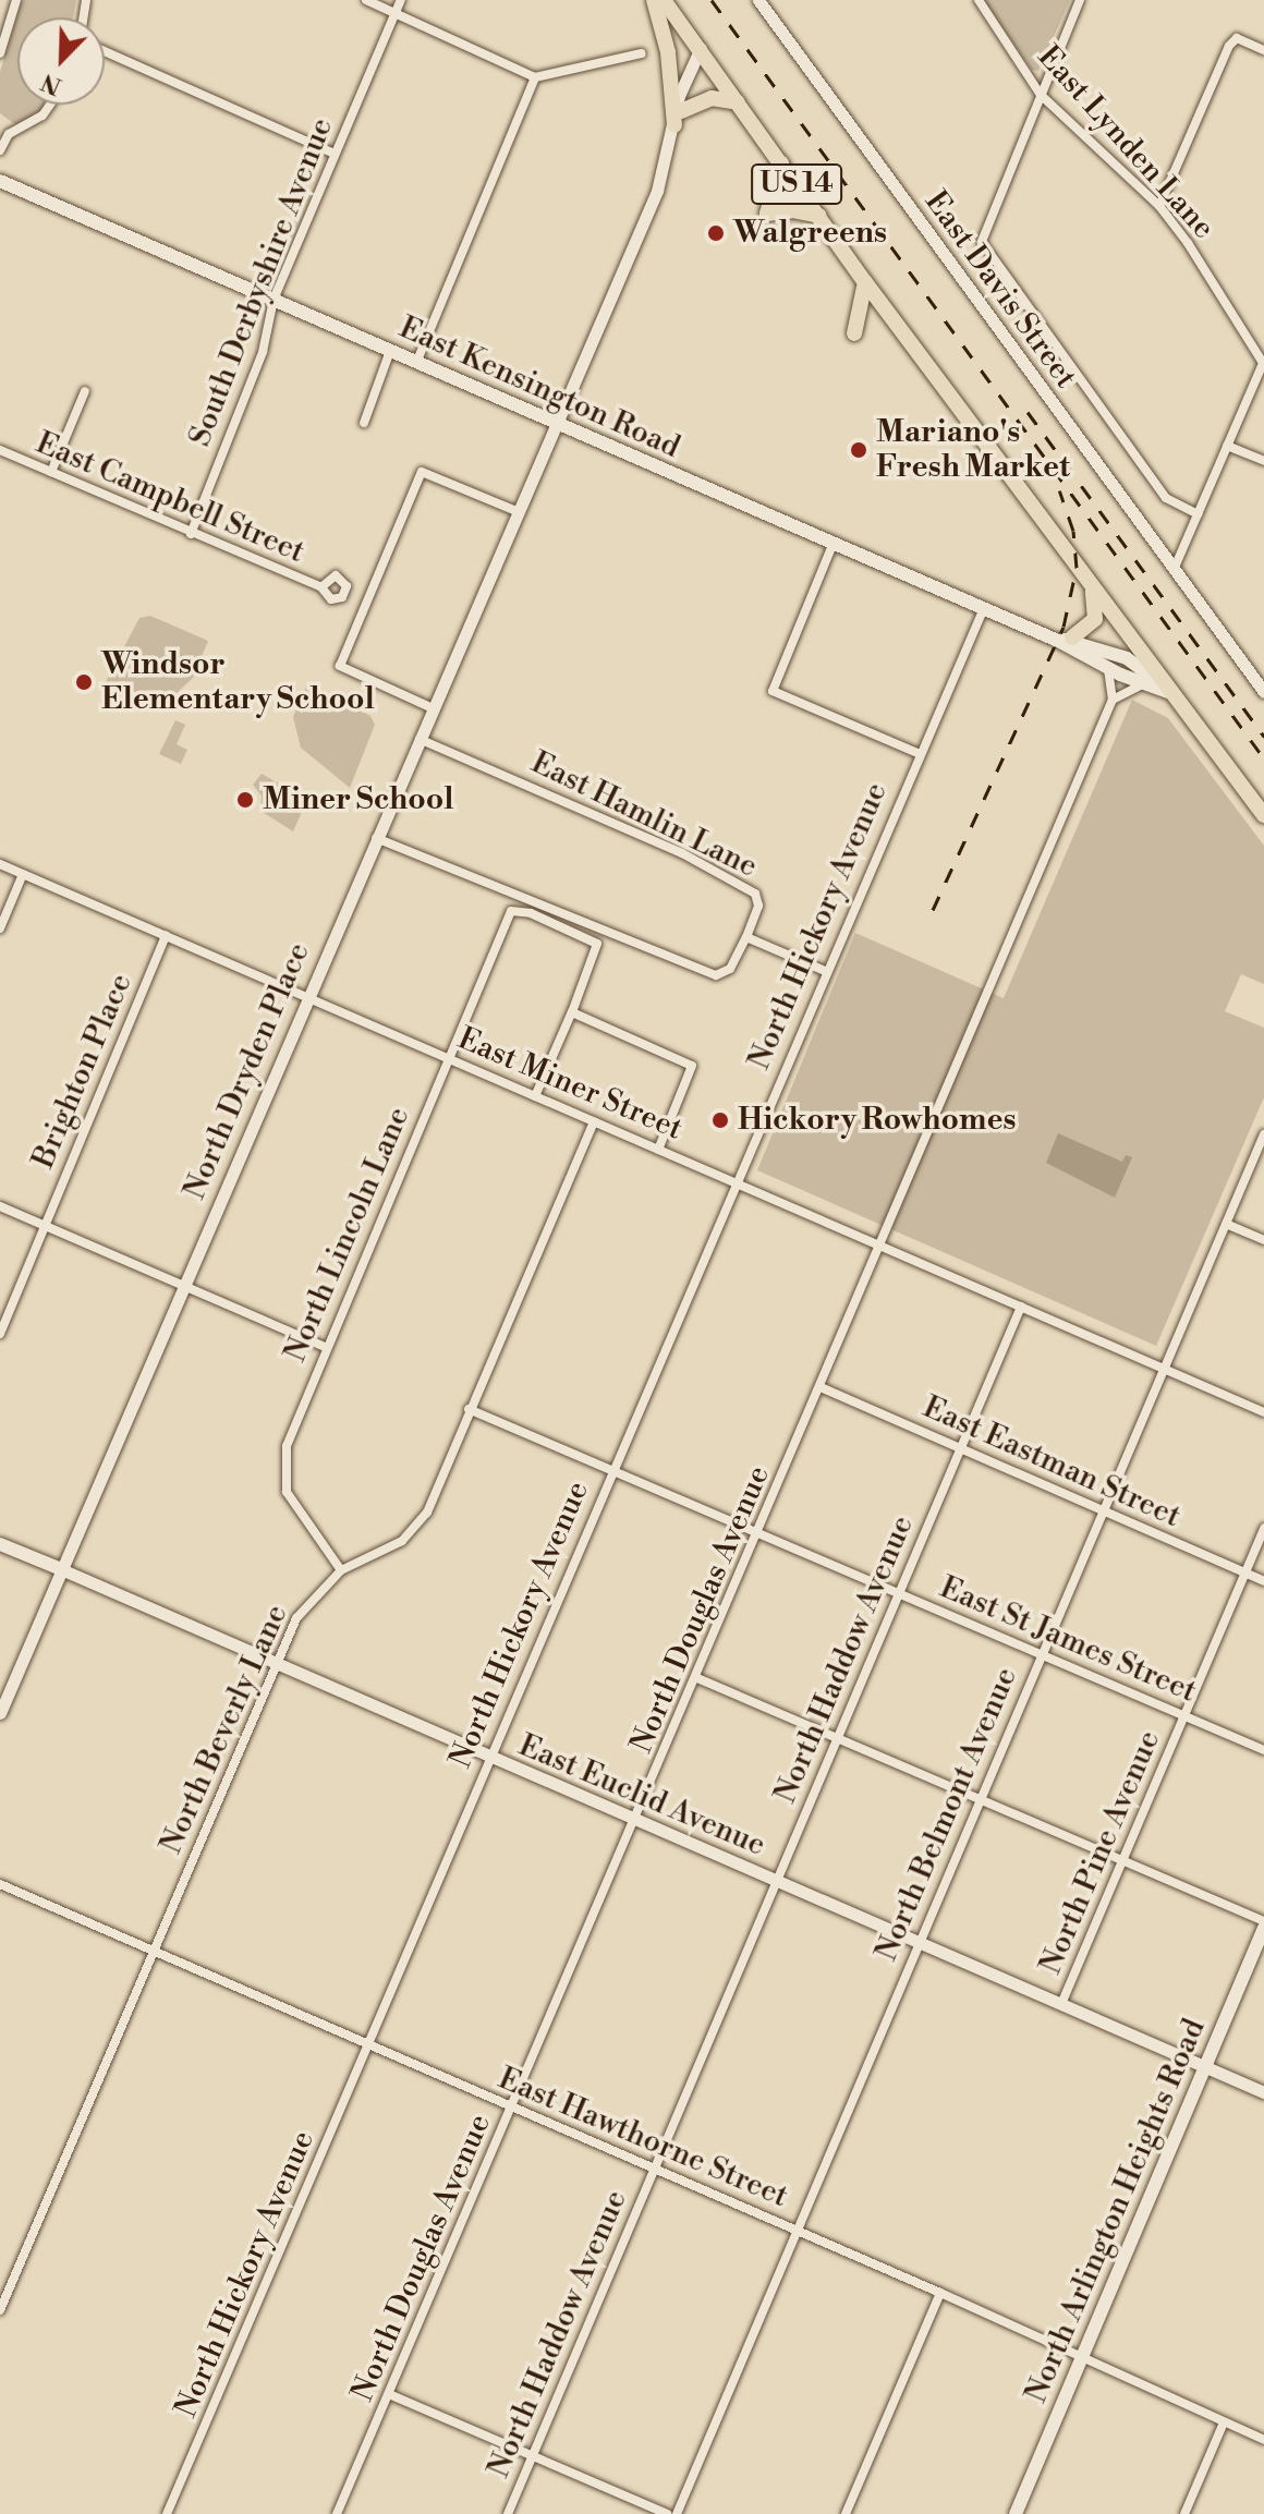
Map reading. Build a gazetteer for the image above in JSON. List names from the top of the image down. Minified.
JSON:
{"streets":{"main road":["US 14","East Kensington Road","East Euclid Avenue","North Arlington Heights Road"],"street":["East Lynden Lane","South Derbyshire Avenue","East Davis Street","East Campbell Street","East Hamlin Lane","North Hickory Avenue","Brighton Place","North Dryden Place","East Miner Street","North Lincoln Lane","East Eastman Street","North Douglas Avenue","East St James Street","North Haddow Avenue","North Beverly Lane","North Belmont Avenue","North Pine Avenue","East Hawthorne Street"]},"crossings":[["East Lynden Lane","East Davis Street"],["US 14","East Kensington Road"],["US 14","North Dryden Place"],["South Derbyshire Avenue","East Kensington Road"],["South Derbyshire Avenue","East Campbell Street"],["East Kensington Road","North Hickory Avenue"],["East Kensington Road","North Dryden Place"],["East Hamlin Lane","North Dryden Place"],["North Hickory Avenue","East Miner Street"],["North Hickory Avenue","East St James Street"],["North Hickory Avenue","East Euclid Avenue"],["North Hickory Avenue","East Hawthorne Street"],["Brighton Place","East Miner Street"],["North Dryden Place","East Miner Street"],["North Dryden Place","East Euclid Avenue"],["East Miner Street","North Lincoln Lane"],["East Miner Street","North Douglas Avenue"],["East Miner Street","North Haddow Avenue"],["East Miner Street","North Beverly Lane"],["East Miner Street","North Belmont Avenue"],["North Lincoln Lane","North Beverly Lane"],["East Eastman Street","North Douglas Avenue"],["East Eastman Street","North Haddow Avenue"],["East Eastman Street","North Belmont Avenue"],["East Eastman Street","North Pine Avenue"],["North Douglas Avenue","East St James Street"],["North Douglas Avenue","East Euclid Avenue"],["North Douglas Avenue","East Hawthorne Street"],["East St James Street","North Haddow Avenue"],["East St James Street","North Beverly Lane"],["East St James Street","North Belmont Avenue"],["East St James Street","North Pine Avenue"],["North Haddow Avenue","East Euclid Avenue"],["North Haddow Avenue","East Hawthorne Street"],["North Beverly Lane","East Euclid Avenue"],["North Beverly Lane","East Hawthorne Street"],["East Euclid Avenue","North Belmont Avenue"],["East Euclid Avenue","North Pine Avenue"],["East Euclid Avenue","North Arlington Heights Road"],["North Belmont Avenue","East Hawthorne Street"],["East Hawthorne Street","North Arlington Heights Road"]],"places":["Walgreens","Mariano's Fresh Market","Windsor Elementary School","Miner School","Hickory Rowhomes"],"north":"bottom left"}
